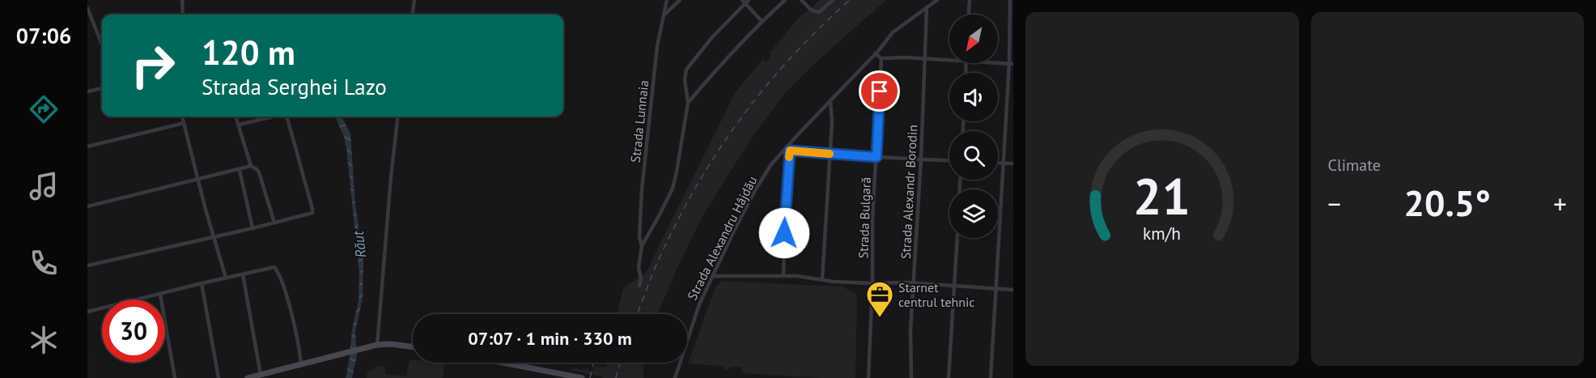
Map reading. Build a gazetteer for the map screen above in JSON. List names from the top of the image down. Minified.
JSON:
{"streets":{"street":["Strada Lunnaia","Strada Alexandr Borodin","Strada Bulgară","Strada Alexandru Hâjdău"]},"crossings":[["Strada Alexandr Borodin","Strada Alexandru Hâjdău"]],"water":["Răut"],"places":{"office":["Starnet centrul tehnic"]},"north":"bottom left","page":{"tabs":"07:06","tile":"Climate","turn":["120 m","Strada Serghei Lazo"],"heat":["−","20.5°","+"],"limit":"30","trip":"07:07 · 1 min · 330 m","gauge":["21","km/h"]}}
